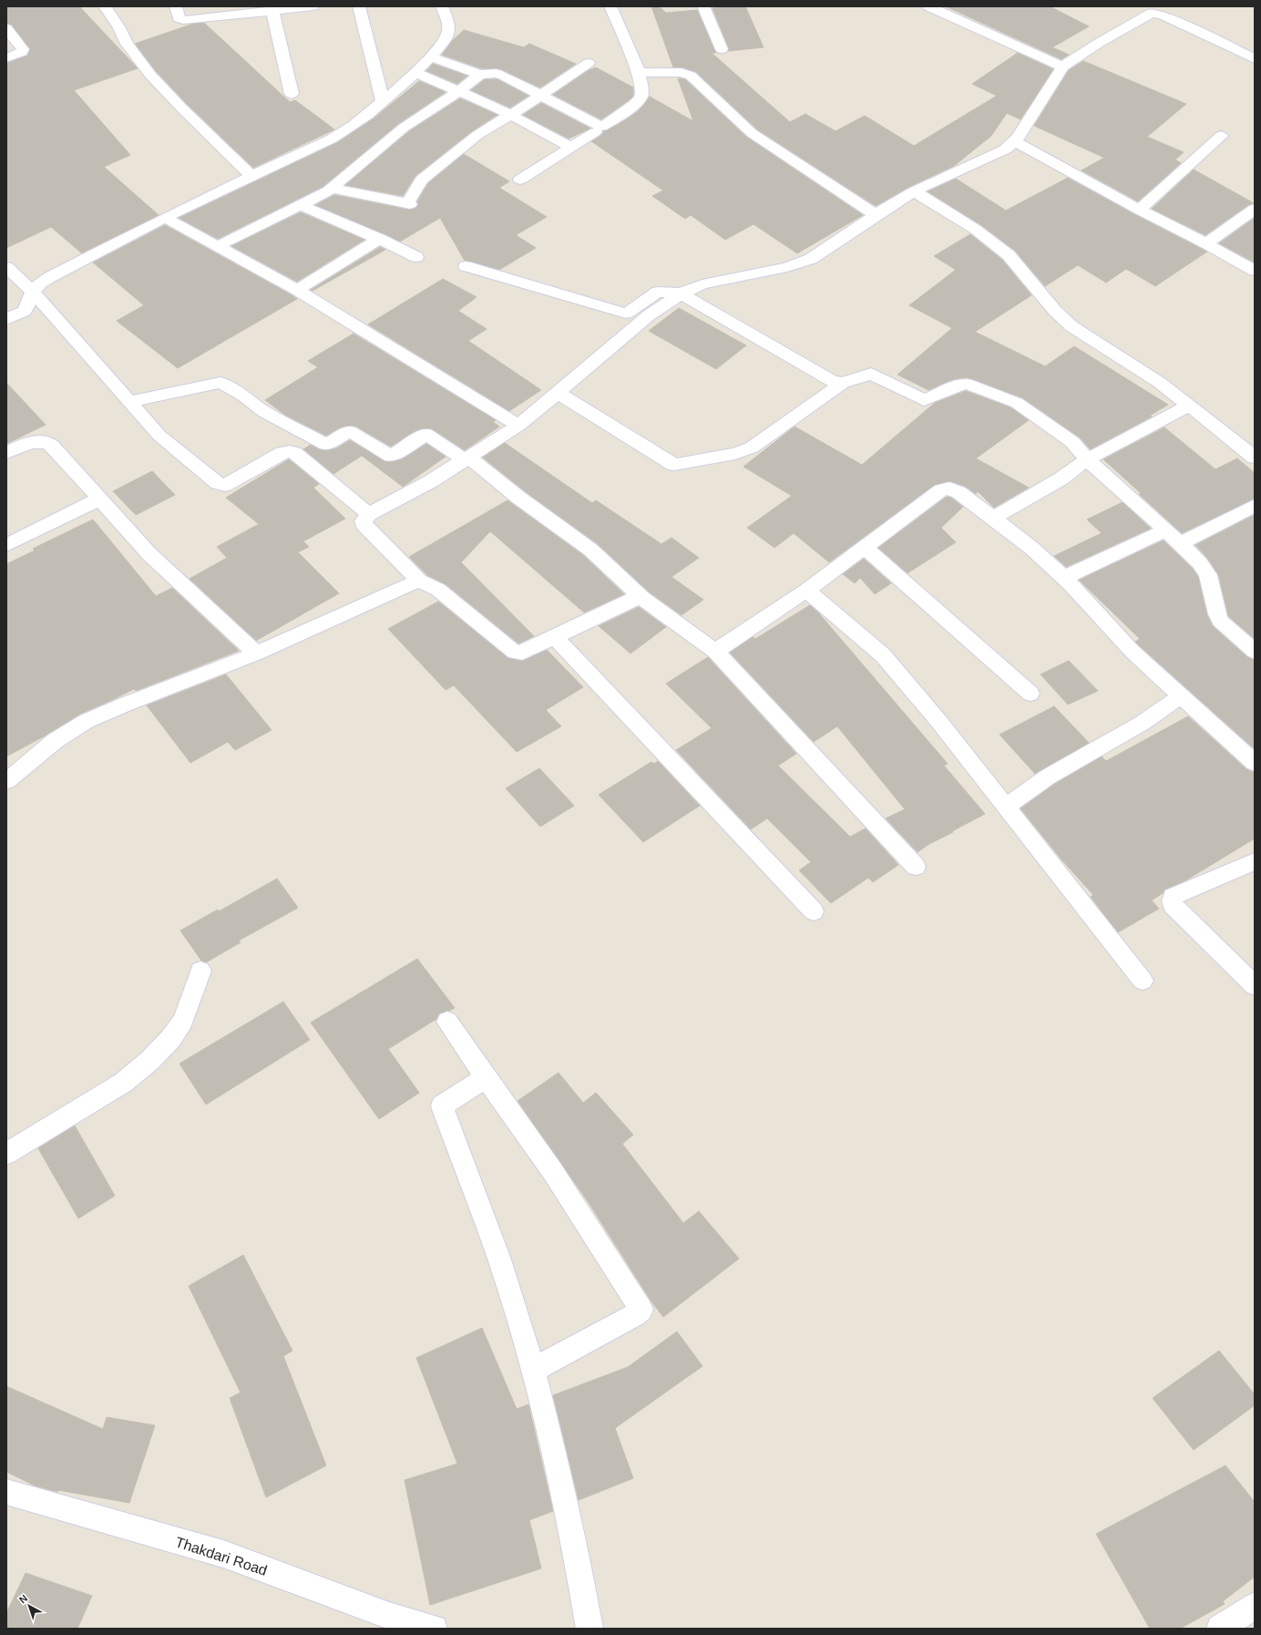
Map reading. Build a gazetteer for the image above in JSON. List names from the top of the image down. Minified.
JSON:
{"streets":{"street":["Thakdari Road"]},"north":"top left"}
